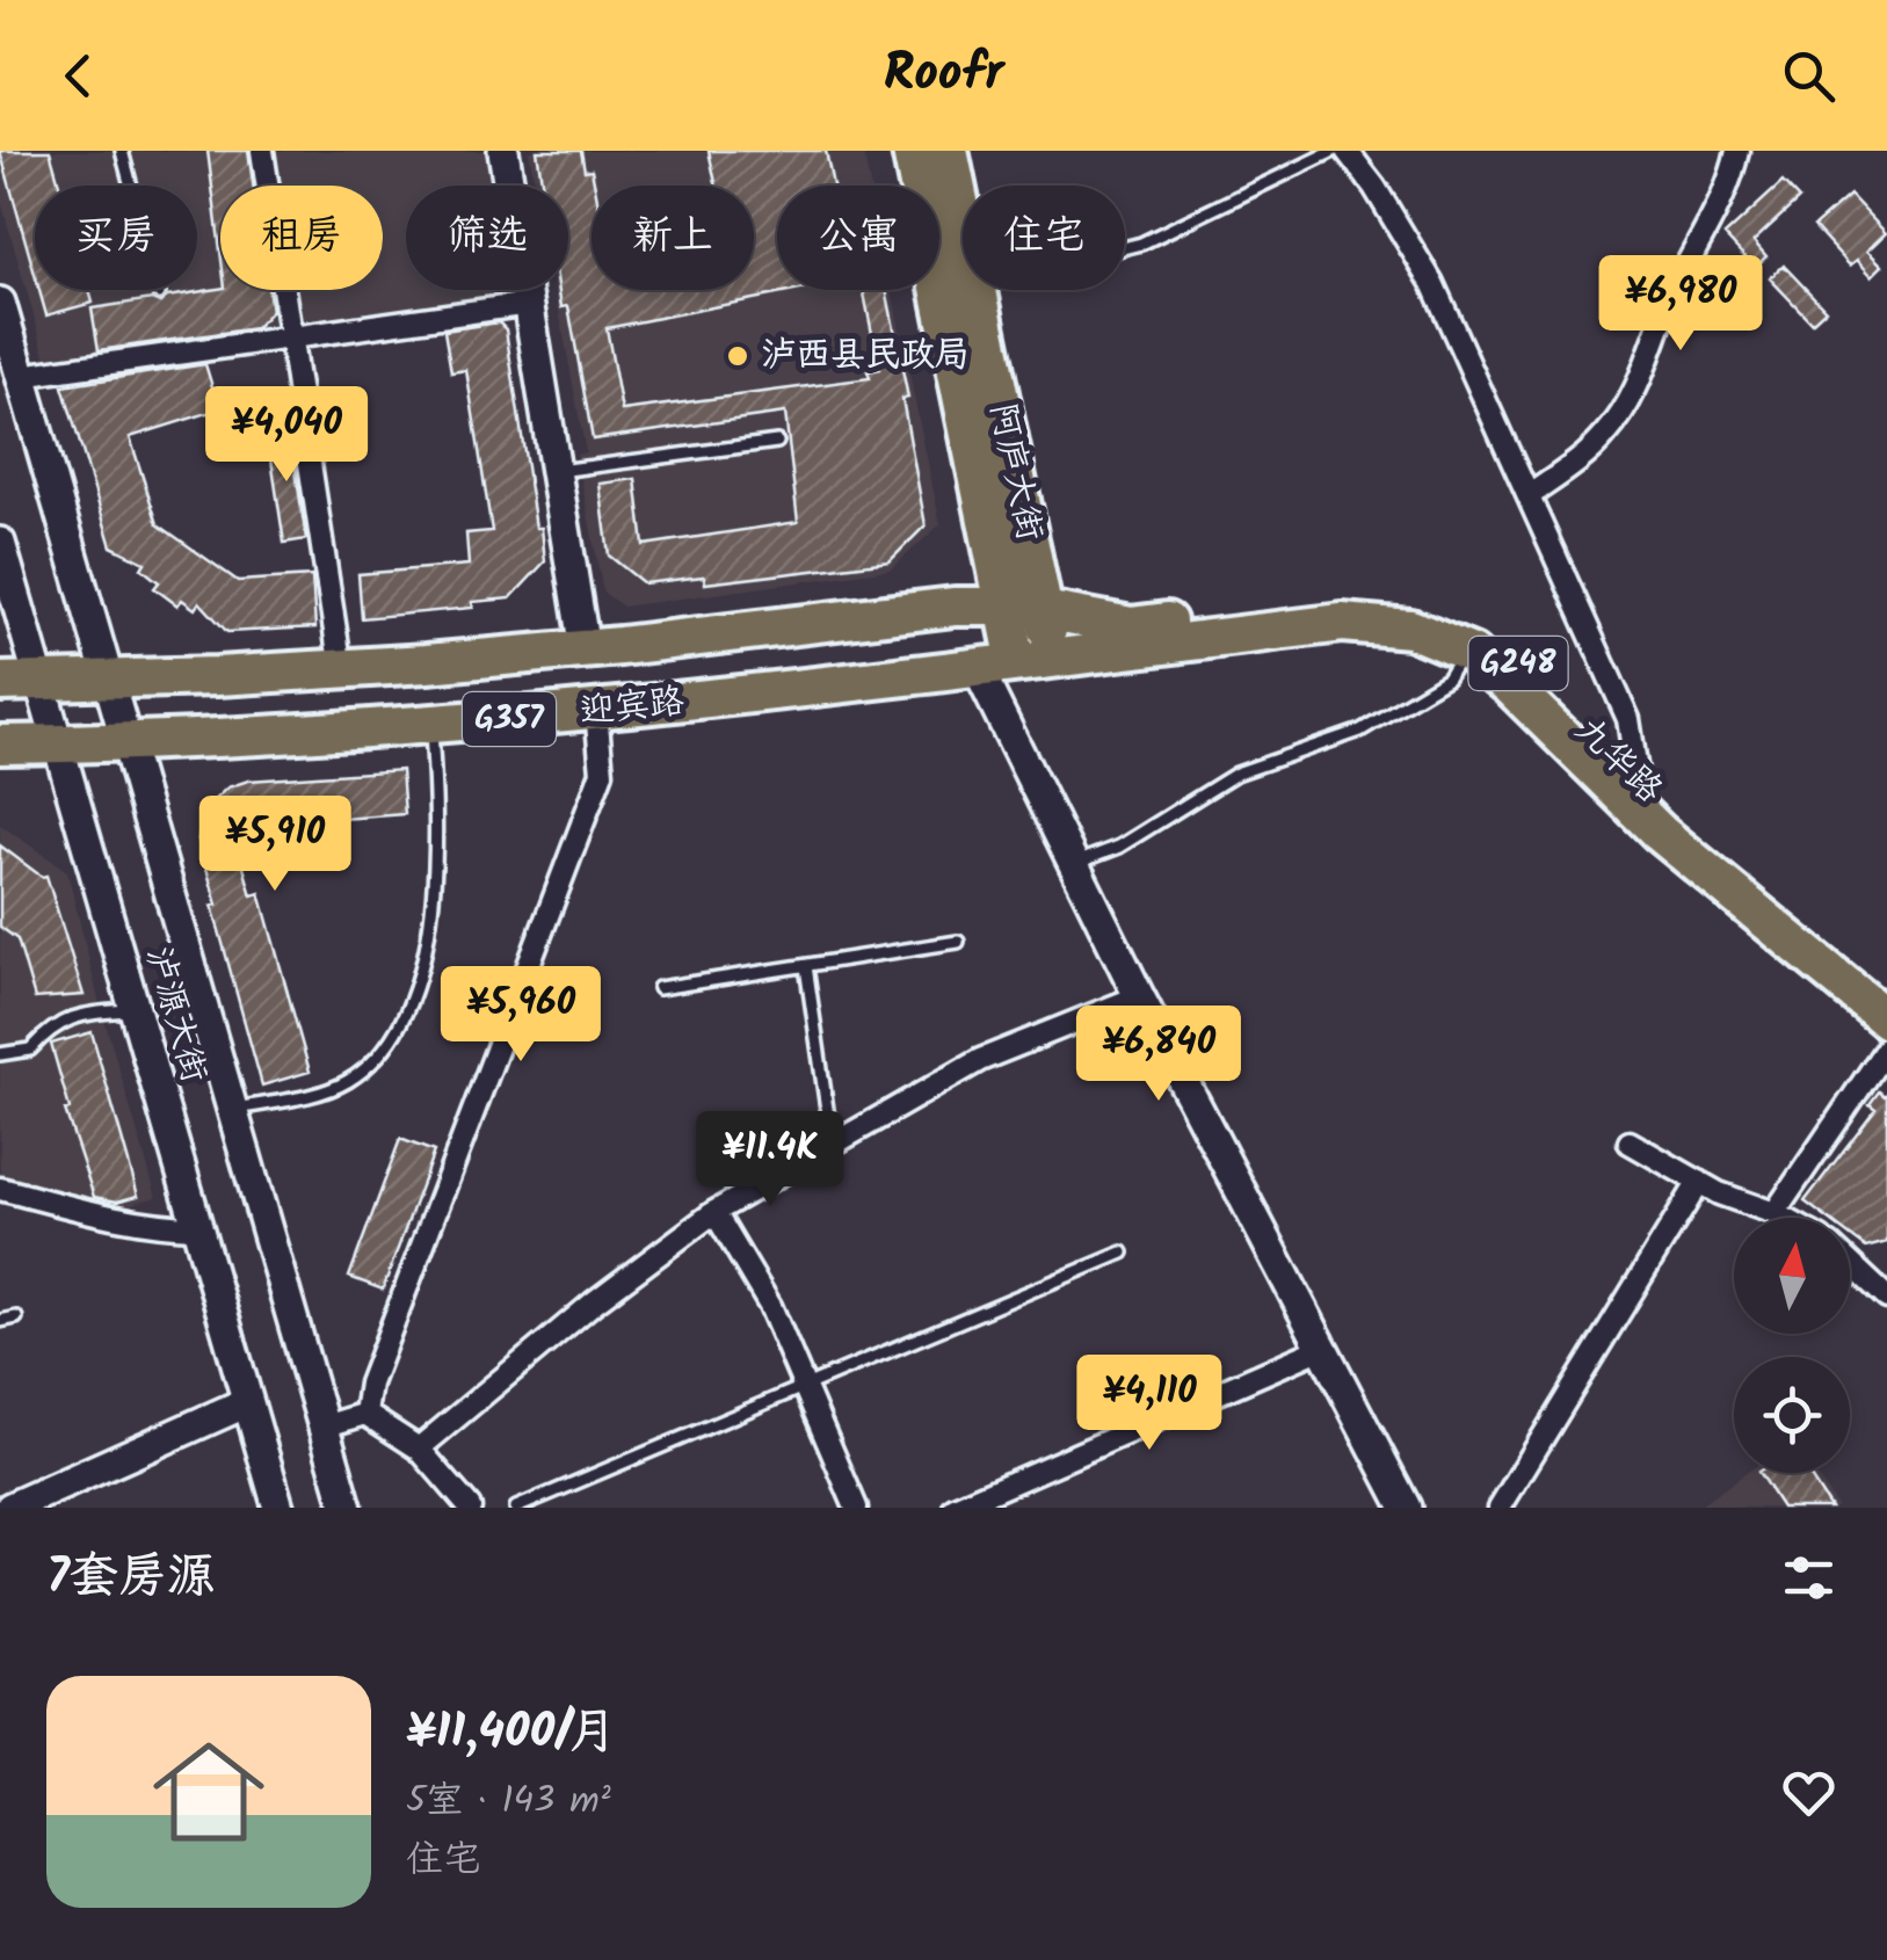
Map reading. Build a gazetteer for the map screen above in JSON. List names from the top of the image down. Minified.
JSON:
{"streets":{"highway":["阿庐大街","G248","迎宾路","G357","九华路"],"main road":["泸源大街"]},"crossings":[["阿庐大街","迎宾路"],["阿庐大街","九华路"],["迎宾路","九华路"],["迎宾路","泸源大街"]],"places":["泸西县民政局"],"north":"top","page":{"header":"Roofr","chip":["买房","租房","筛选","新上","公寓","住宅"],"price":["¥6,980","¥4,040","¥5,910","¥5,960","¥6,840","¥11.4K","¥4,110"],"heading":"7套房源","list":[{"name":"¥11,400/月","note":"5室 · 143 m² · 住宅"}]}}
